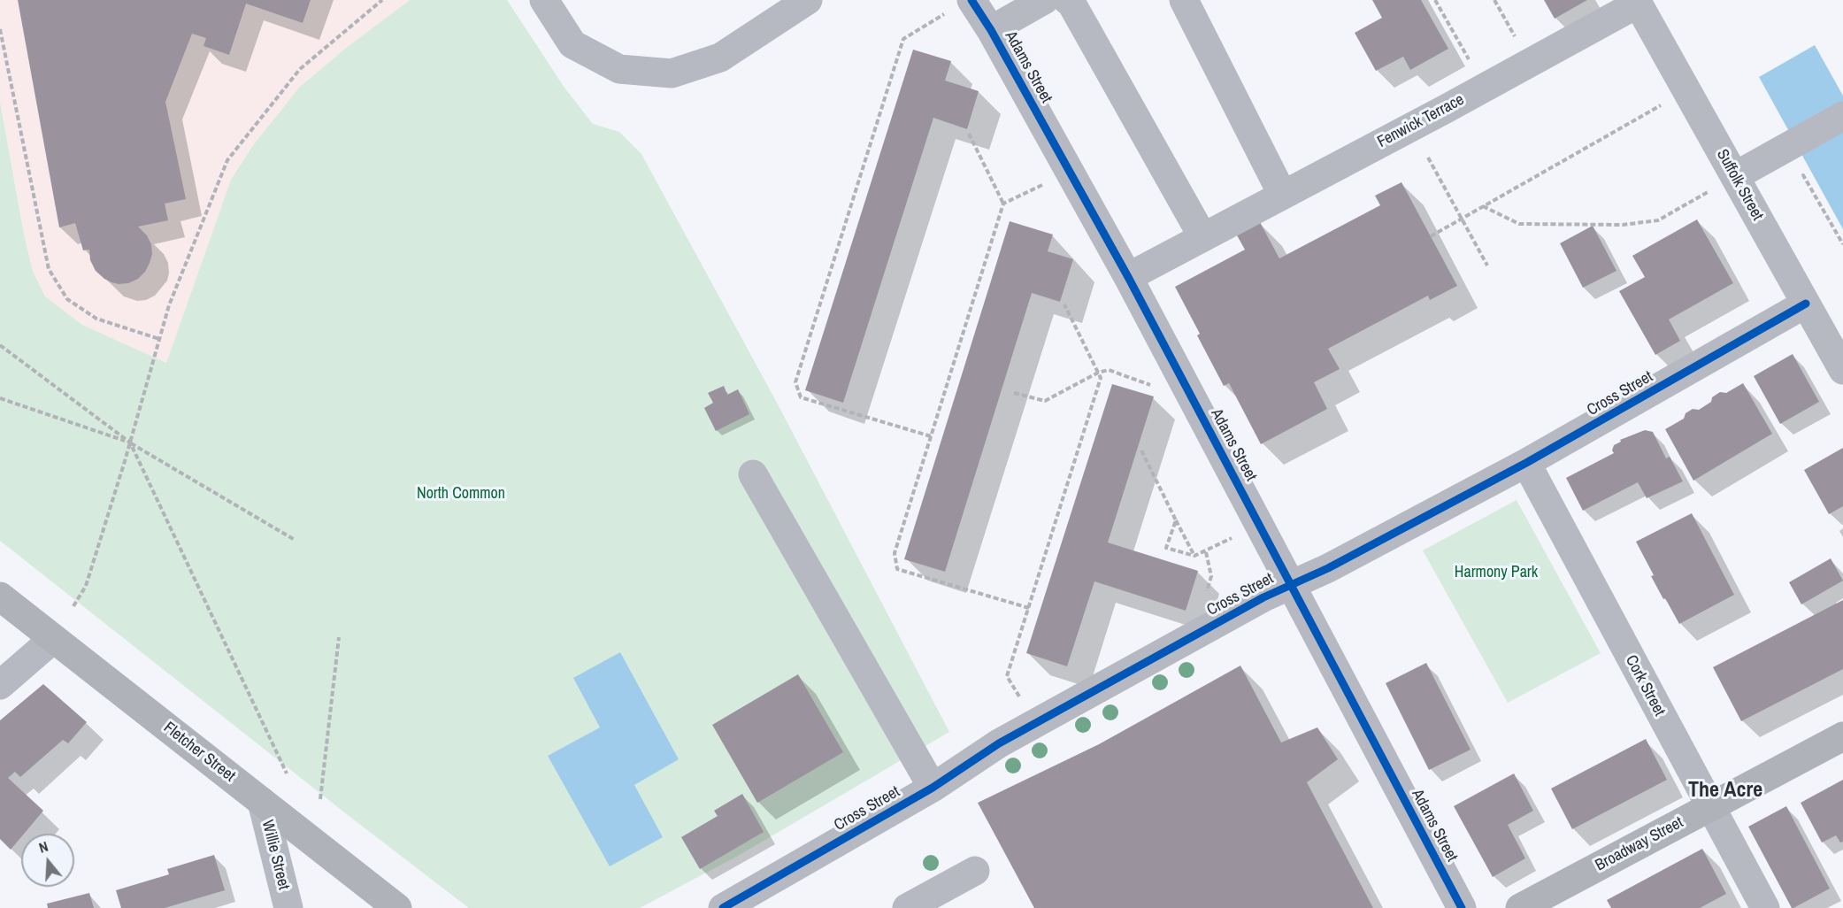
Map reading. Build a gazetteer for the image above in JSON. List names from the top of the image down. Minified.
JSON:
{"streets":{"main road":["Fletcher Street","Broadway Street"],"street":["Adams Street","Fenwick Terrace","Suffolk Street","Cross Street","Cork Street","Willie Street"]},"crossings":[["Adams Street","Fenwick Terrace"],["Adams Street","Cross Street"],["Fenwick Terrace","Suffolk Street"],["Suffolk Street","Cross Street"],["Cross Street","Cork Street"],["Cork Street","Broadway Street"],["Fletcher Street","Willie Street"]],"districts":["The Acre"],"parks":["North Common","Harmony Park"],"north":"top"}
